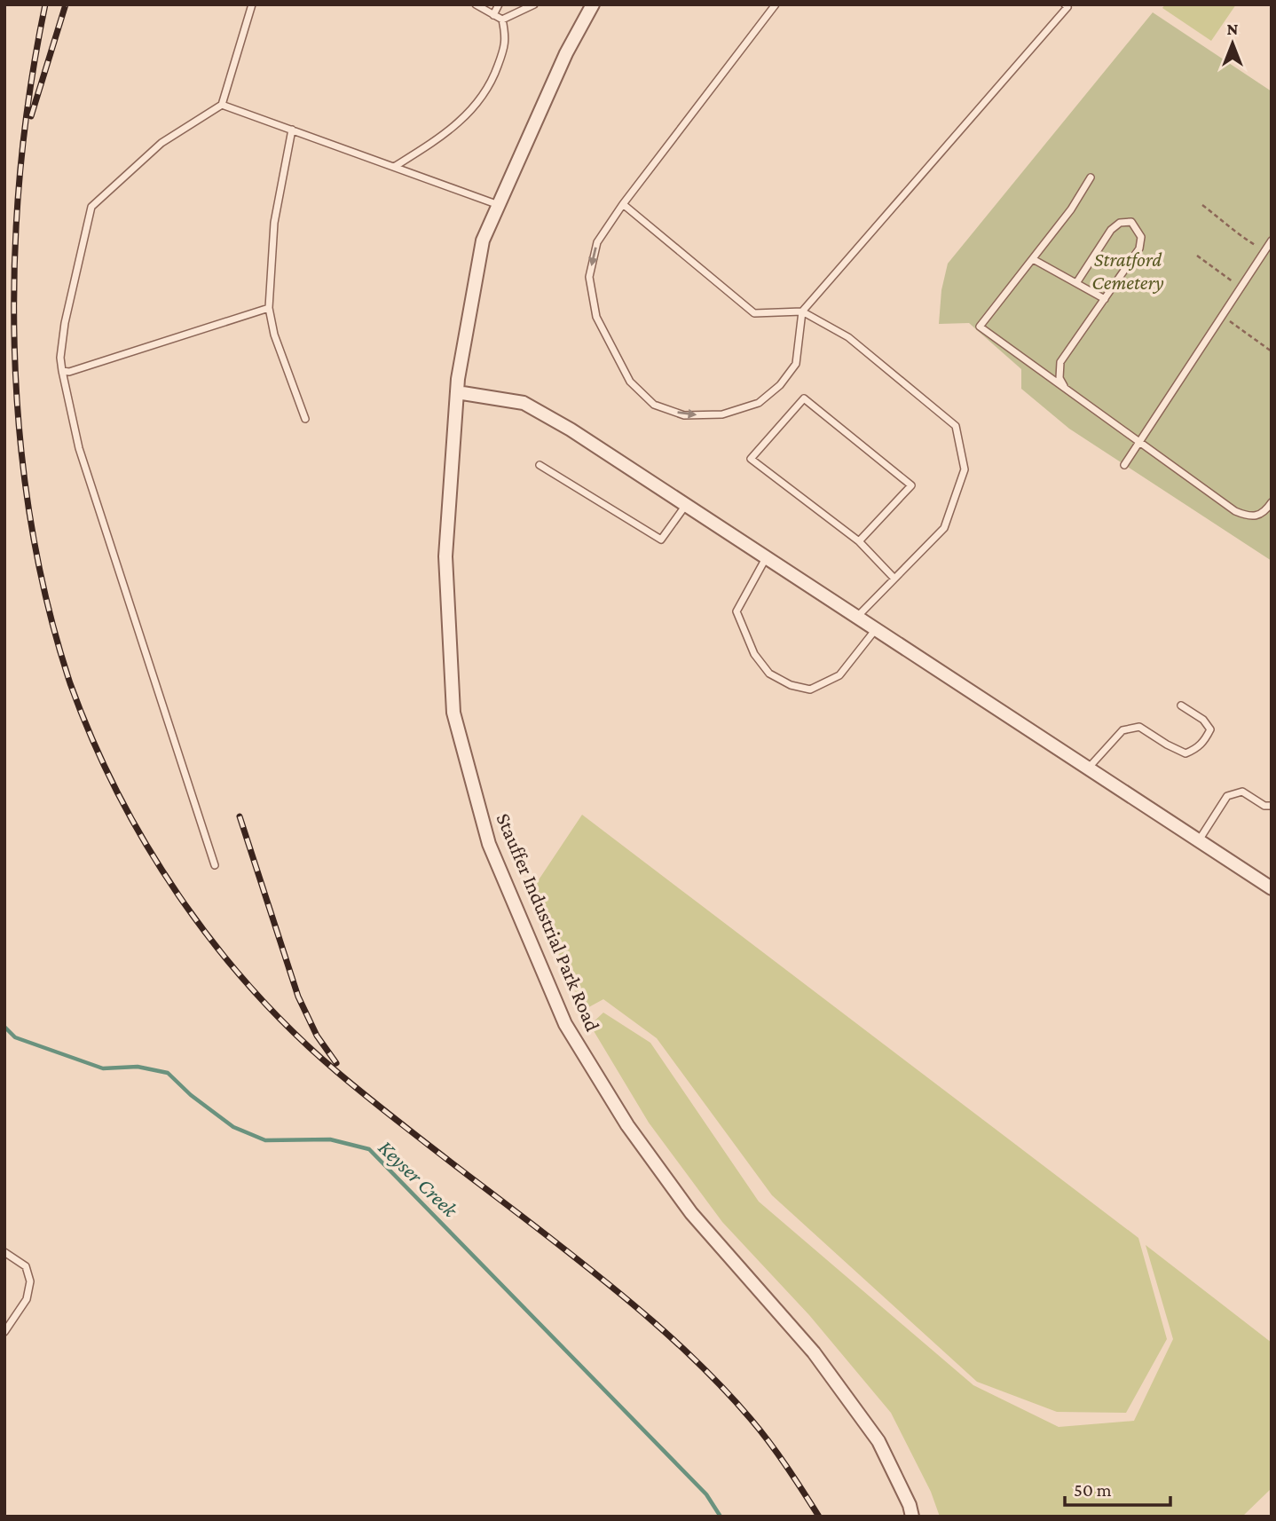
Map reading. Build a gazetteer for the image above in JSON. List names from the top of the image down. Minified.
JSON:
{"streets":{"street":["Stauffer Industrial Park Road"]},"water":["Keyser Creek"],"parks":["Stratford Cemetery"],"scale_bar":"50 m","north":"top"}
